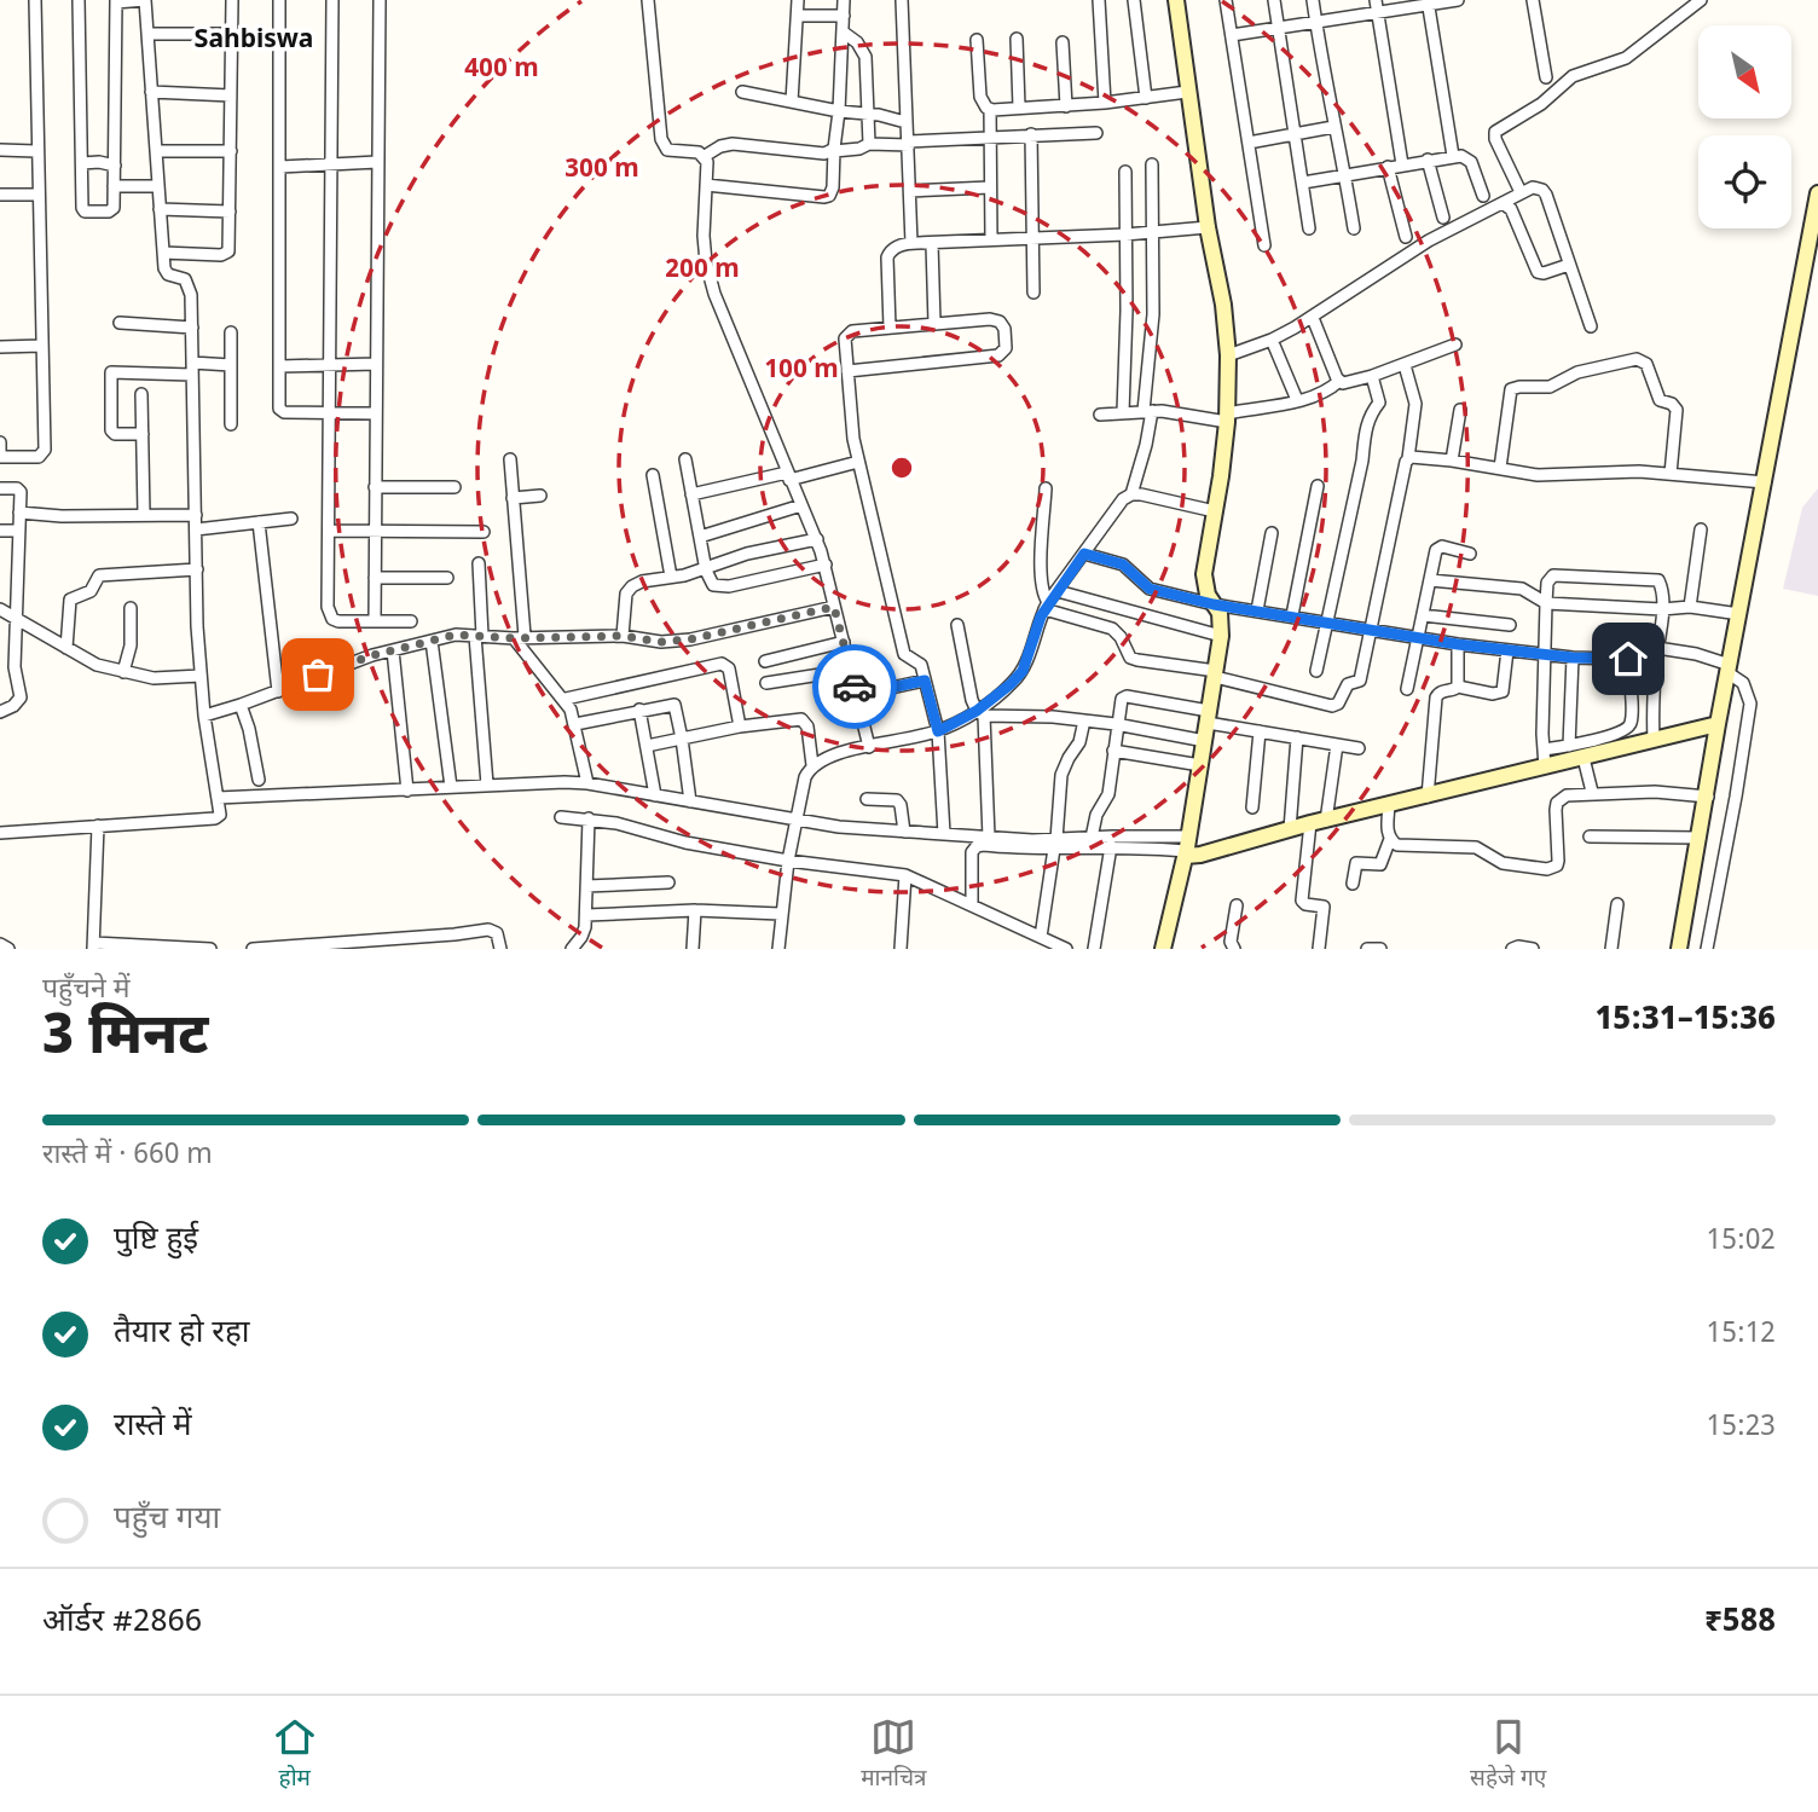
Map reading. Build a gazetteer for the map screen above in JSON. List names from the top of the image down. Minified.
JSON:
{"districts":["Sahbiswa"],"north":"bottom right","page":{"heading":["3 मिनट","पहुँचने में","15:31–15:36"],"panel":["ऑर्डर #2866","₹588"],"bar":"रास्ते में · 660 m","list":[["पुष्टि हुई","15:02"],["तैयार हो रहा","15:12"],["रास्ते में","15:23"],"पहुँच गया"],"tabs":["होम","मानचित्र","सहेजे गए"]},"rings":["400 m","300 m","200 m","100 m"]}
